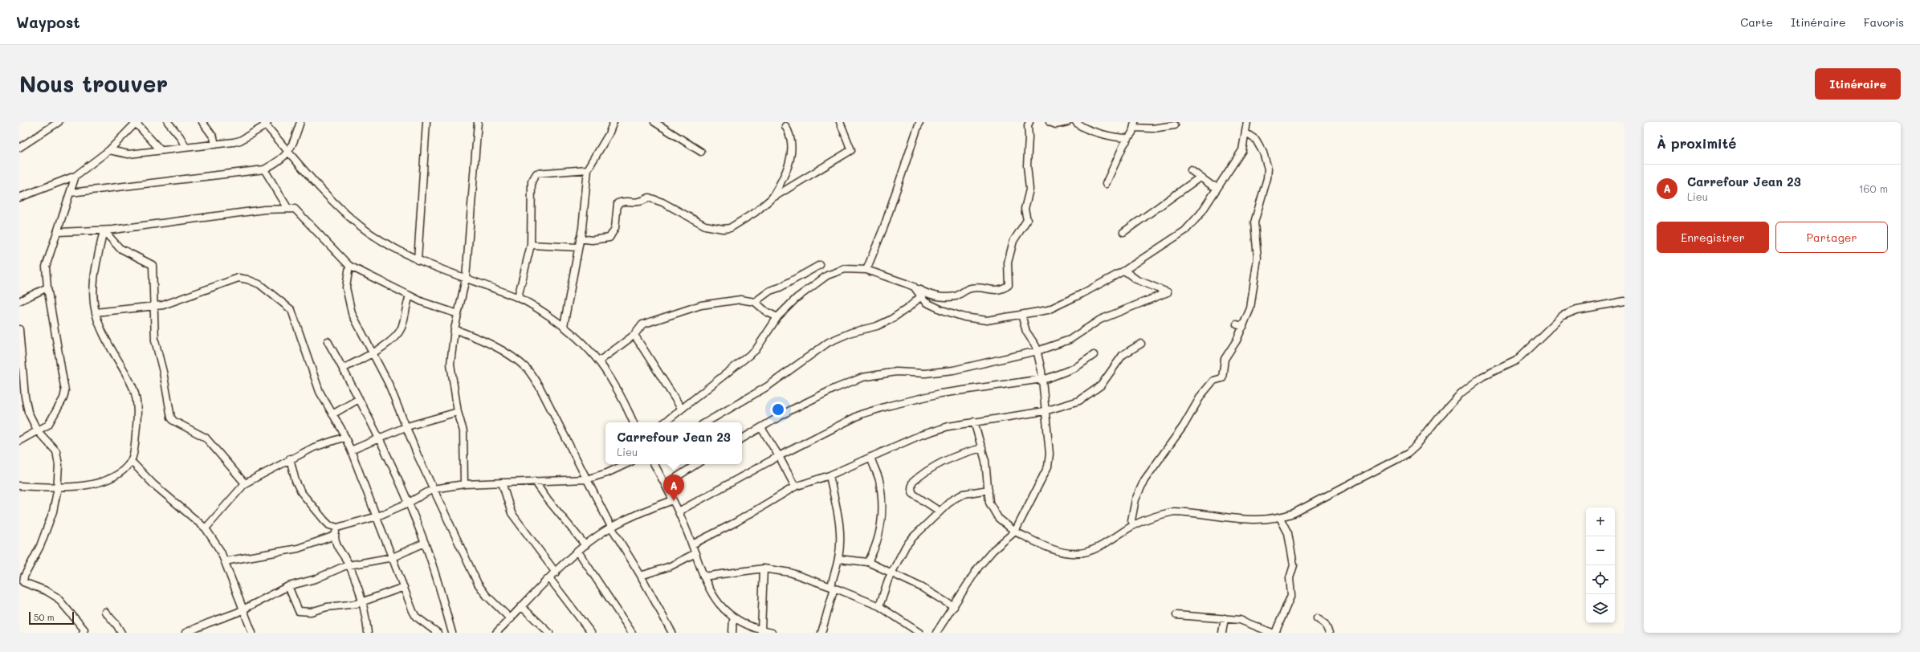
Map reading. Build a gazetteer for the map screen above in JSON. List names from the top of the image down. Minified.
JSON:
{"scale_bar":"50 m","page":{"header":"Waypost","nav":["Carte","Itinéraire","Favoris"],"buttons":["Itinéraire",["Enregistrer","Partager"]],"title":"Nous trouver","heading":"À proximité","list":[{"mark":"A","name":"Carrefour Jean 23","note":"Lieu","value":"160 m"}],"popup":["Carrefour Jean 23","Lieu"],"pins":"A","map_buttons":["+","−"],"scale":"50 m"}}
